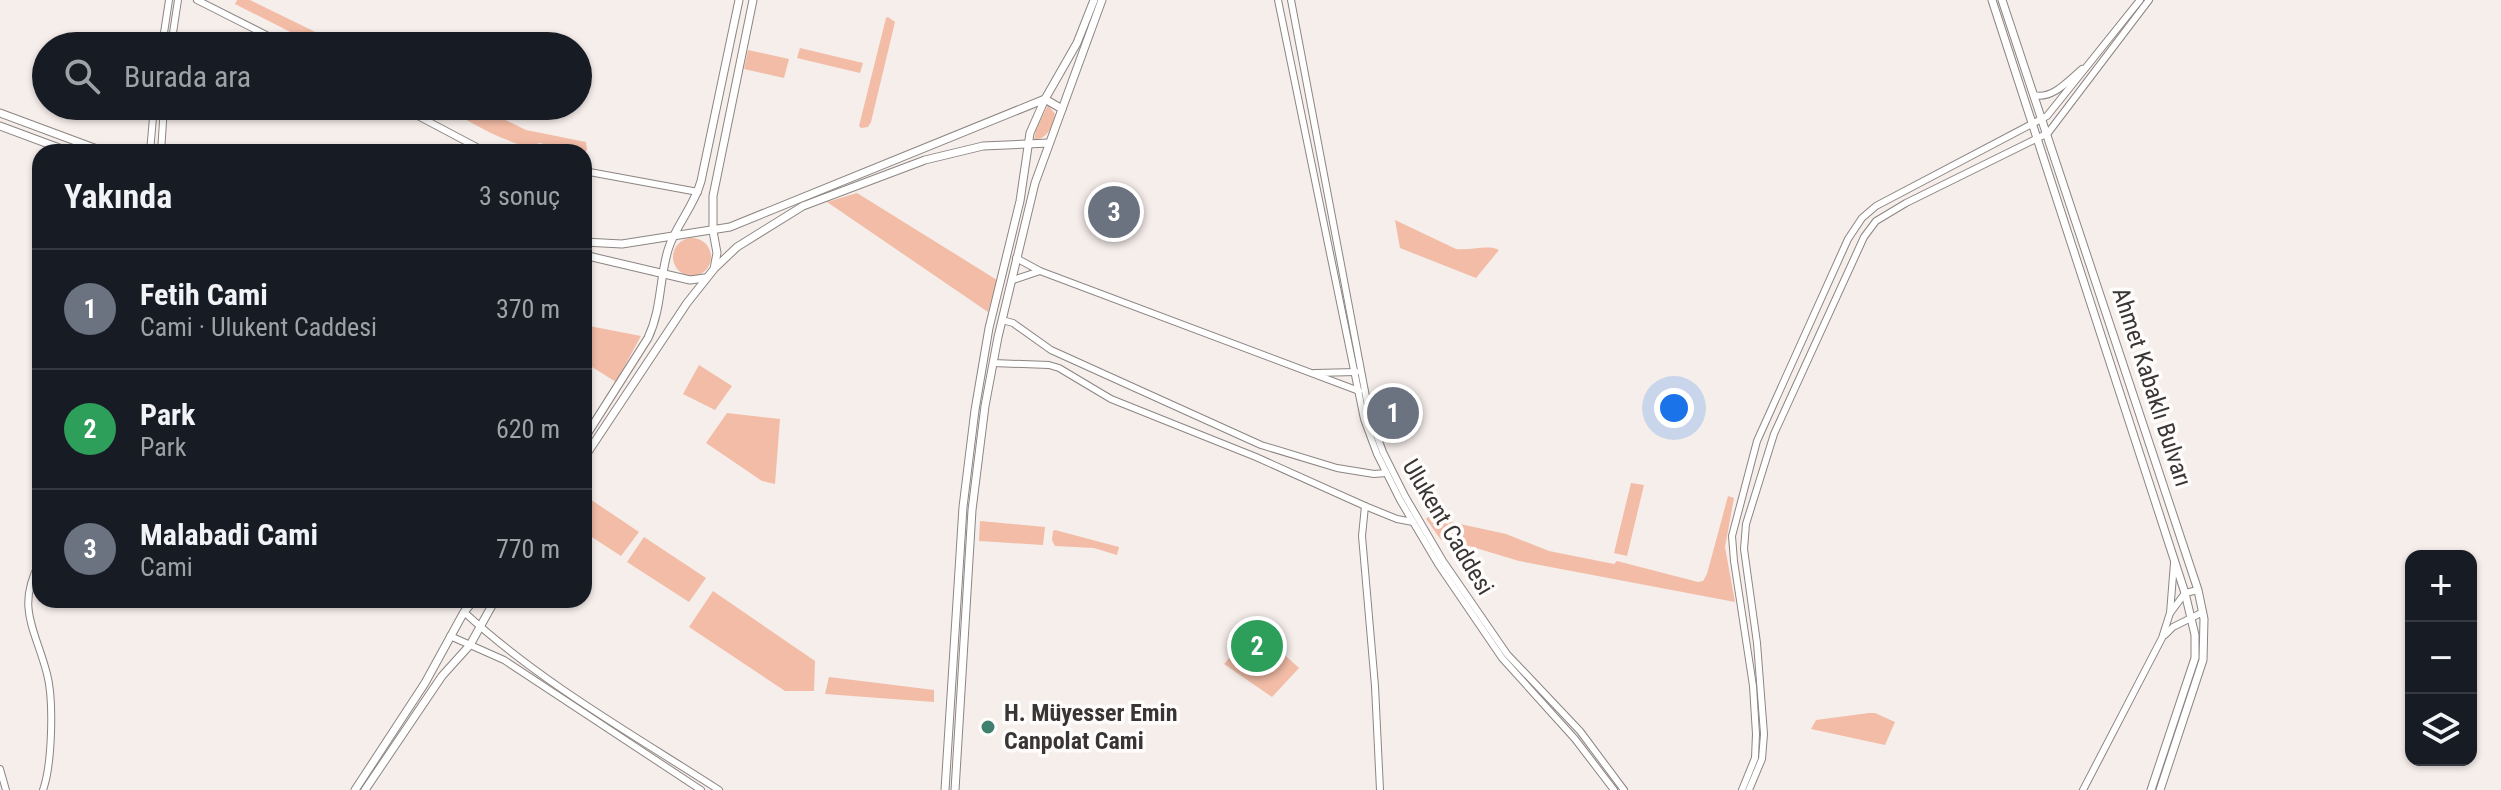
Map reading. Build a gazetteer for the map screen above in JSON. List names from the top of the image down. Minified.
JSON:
{"streets":{"main road":["Ahmet Kabaklı Bulvarı"],"street":["Ulukent Caddesi"]},"places":["H. Müyesser Emin Canpolat Cami"],"page":{"search":"Burada ara","heading":["Yakında","3 sonuç"],"pins":["3","1","2"],"list":[{"mark":"1","name":"Fetih Cami","note":"Cami · Ulukent Caddesi","value":"370 m"},{"mark":"2","name":"Park","note":"Park","value":"620 m"},{"mark":"3","name":"Malabadi Cami","note":"Cami","value":"770 m"}],"map_buttons":["+","−"]}}
